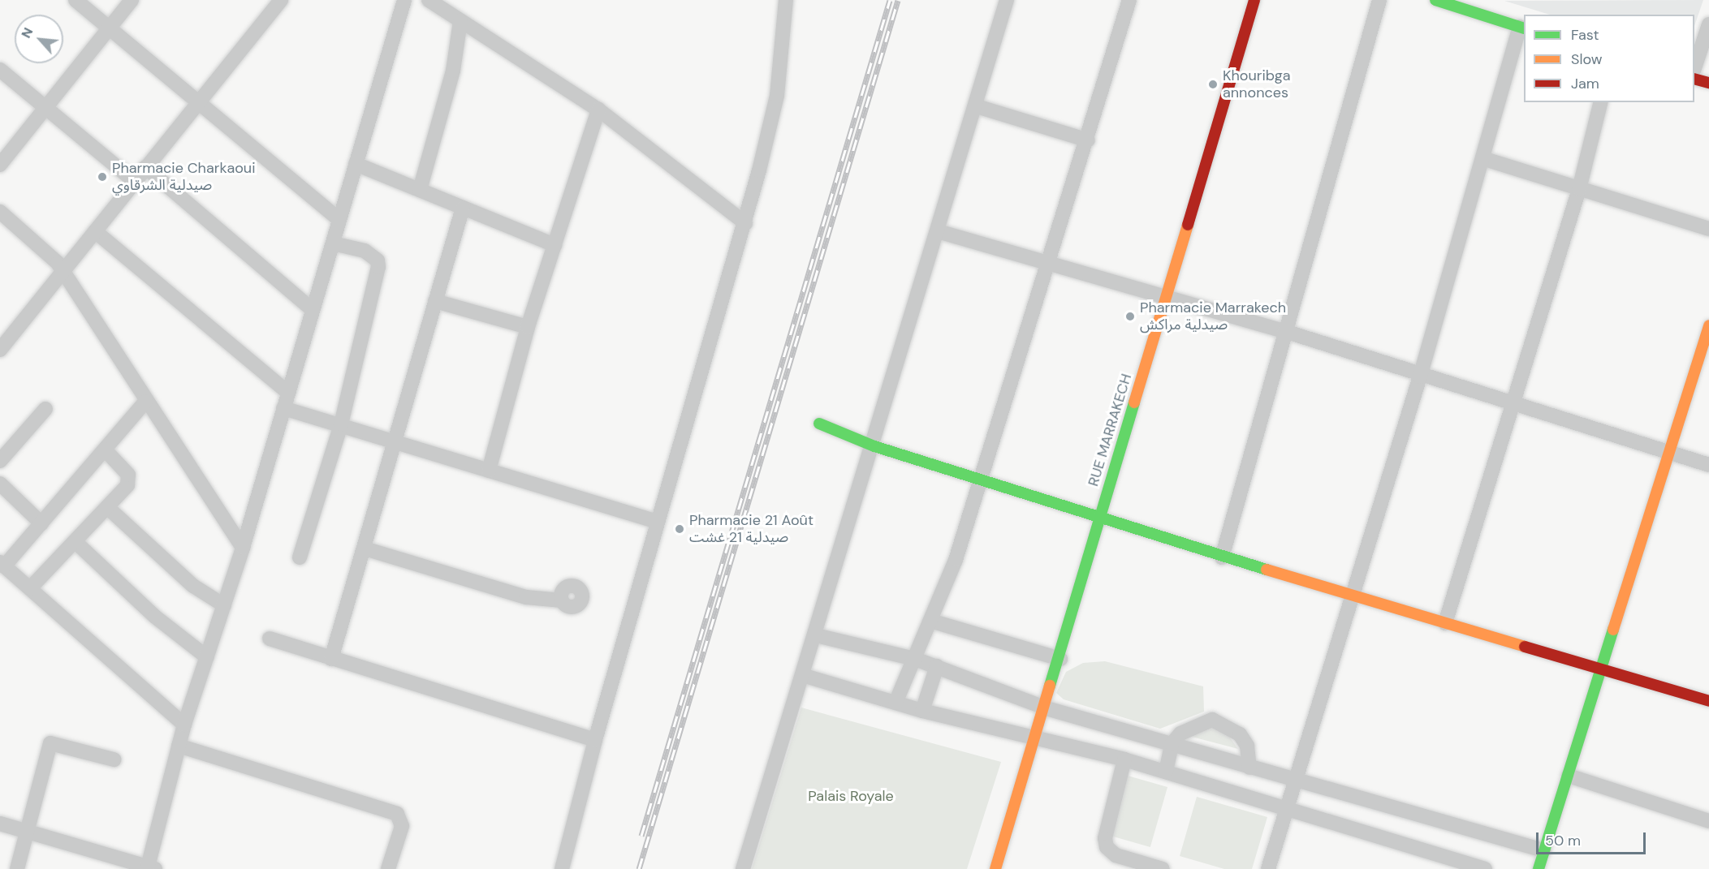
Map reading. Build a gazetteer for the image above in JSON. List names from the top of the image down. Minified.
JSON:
{"streets":{"street":["RUE MARRAKECH"]},"parks":["Palais Royale"],"places":["Khouribga annonces","Pharmacie Charkaoui صيدلية الشرقاوي","Pharmacie Marrakech صيدلية مراكش","Pharmacie 21 Août صيدلية 21 غشت"],"legend":["Fast","Slow","Jam"],"scale_bar":"50 m","north":"top left"}
